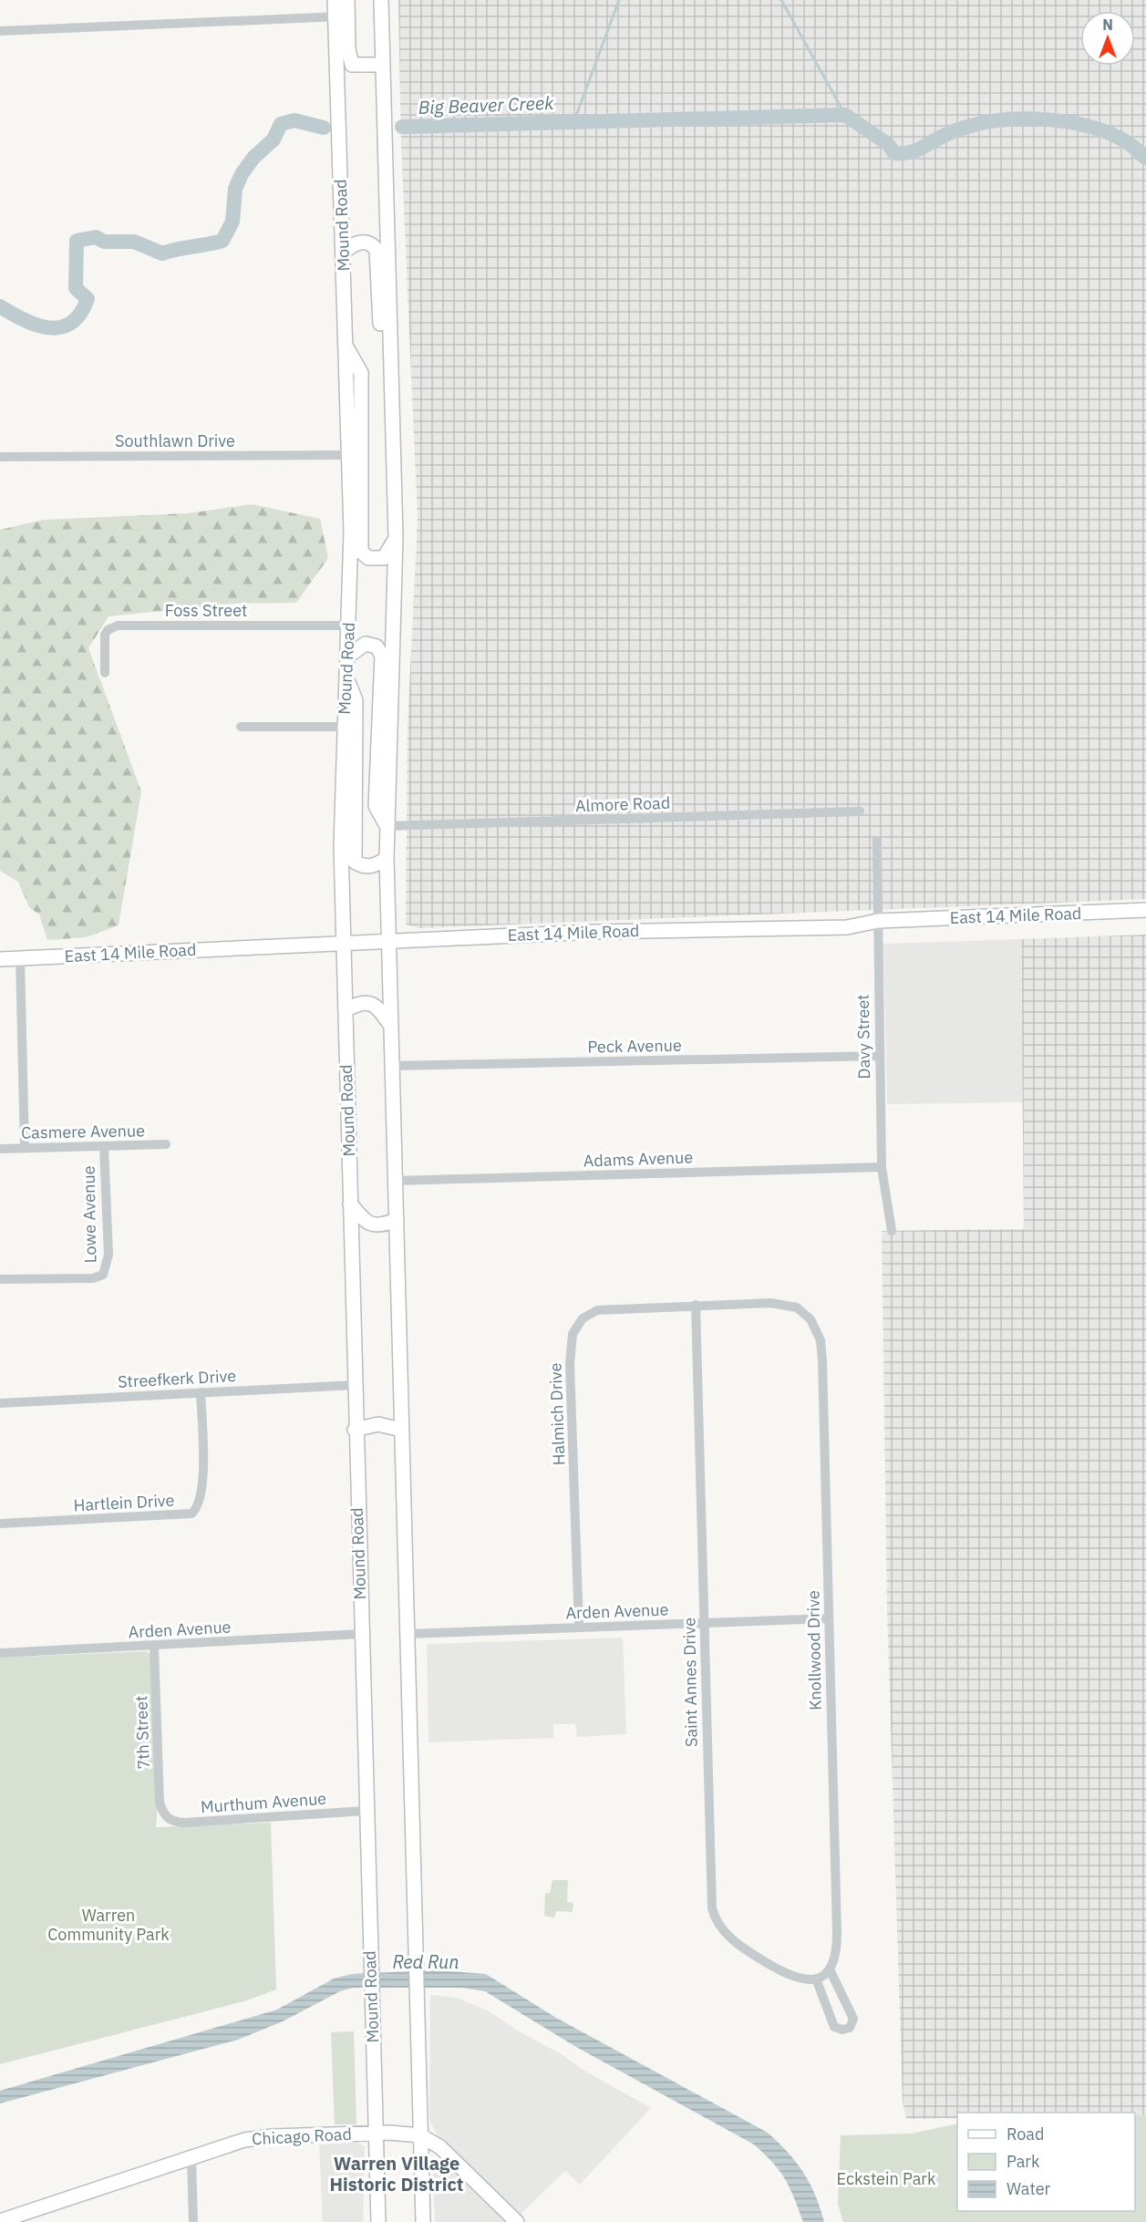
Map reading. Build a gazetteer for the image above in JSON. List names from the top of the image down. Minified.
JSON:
{"streets":{"main road":["Mound Road","East 14 Mile Road","Chicago Road"],"street":["Southlawn Drive","Foss Street","Almore Road","Davy Street","Peck Avenue","Casmere Avenue","Adams Avenue","Lowe Avenue","Streefkerk Drive","Halmich Drive","Hartlein Drive","Arden Avenue","Knollwood Drive","Saint Annes Drive","7th Street","Murthum Avenue"]},"crossings":[["Mound Road","Southlawn Drive"],["Mound Road","Foss Street"],["Mound Road","East 14 Mile Road"],["Mound Road","Streefkerk Drive"],["Mound Road","Arden Avenue"],["Mound Road","Murthum Avenue"],["Mound Road","Chicago Road"],["East 14 Mile Road","Davy Street"],["Davy Street","Peck Avenue"],["Davy Street","Adams Avenue"],["Casmere Avenue","Lowe Avenue"],["Streefkerk Drive","Hartlein Drive"],["Halmich Drive","Arden Avenue"],["Halmich Drive","Knollwood Drive"],["Halmich Drive","Saint Annes Drive"],["Arden Avenue","Knollwood Drive"],["Arden Avenue","Saint Annes Drive"],["Arden Avenue","7th Street"],["Knollwood Drive","Saint Annes Drive"],["7th Street","Murthum Avenue"]],"districts":["Warren Village Historic District"],"water":["Big Beaver Creek","Red Run"],"parks":["Warren Community Park","Eckstein Park"],"legend":["Road","Park","Water"],"north":"top"}
